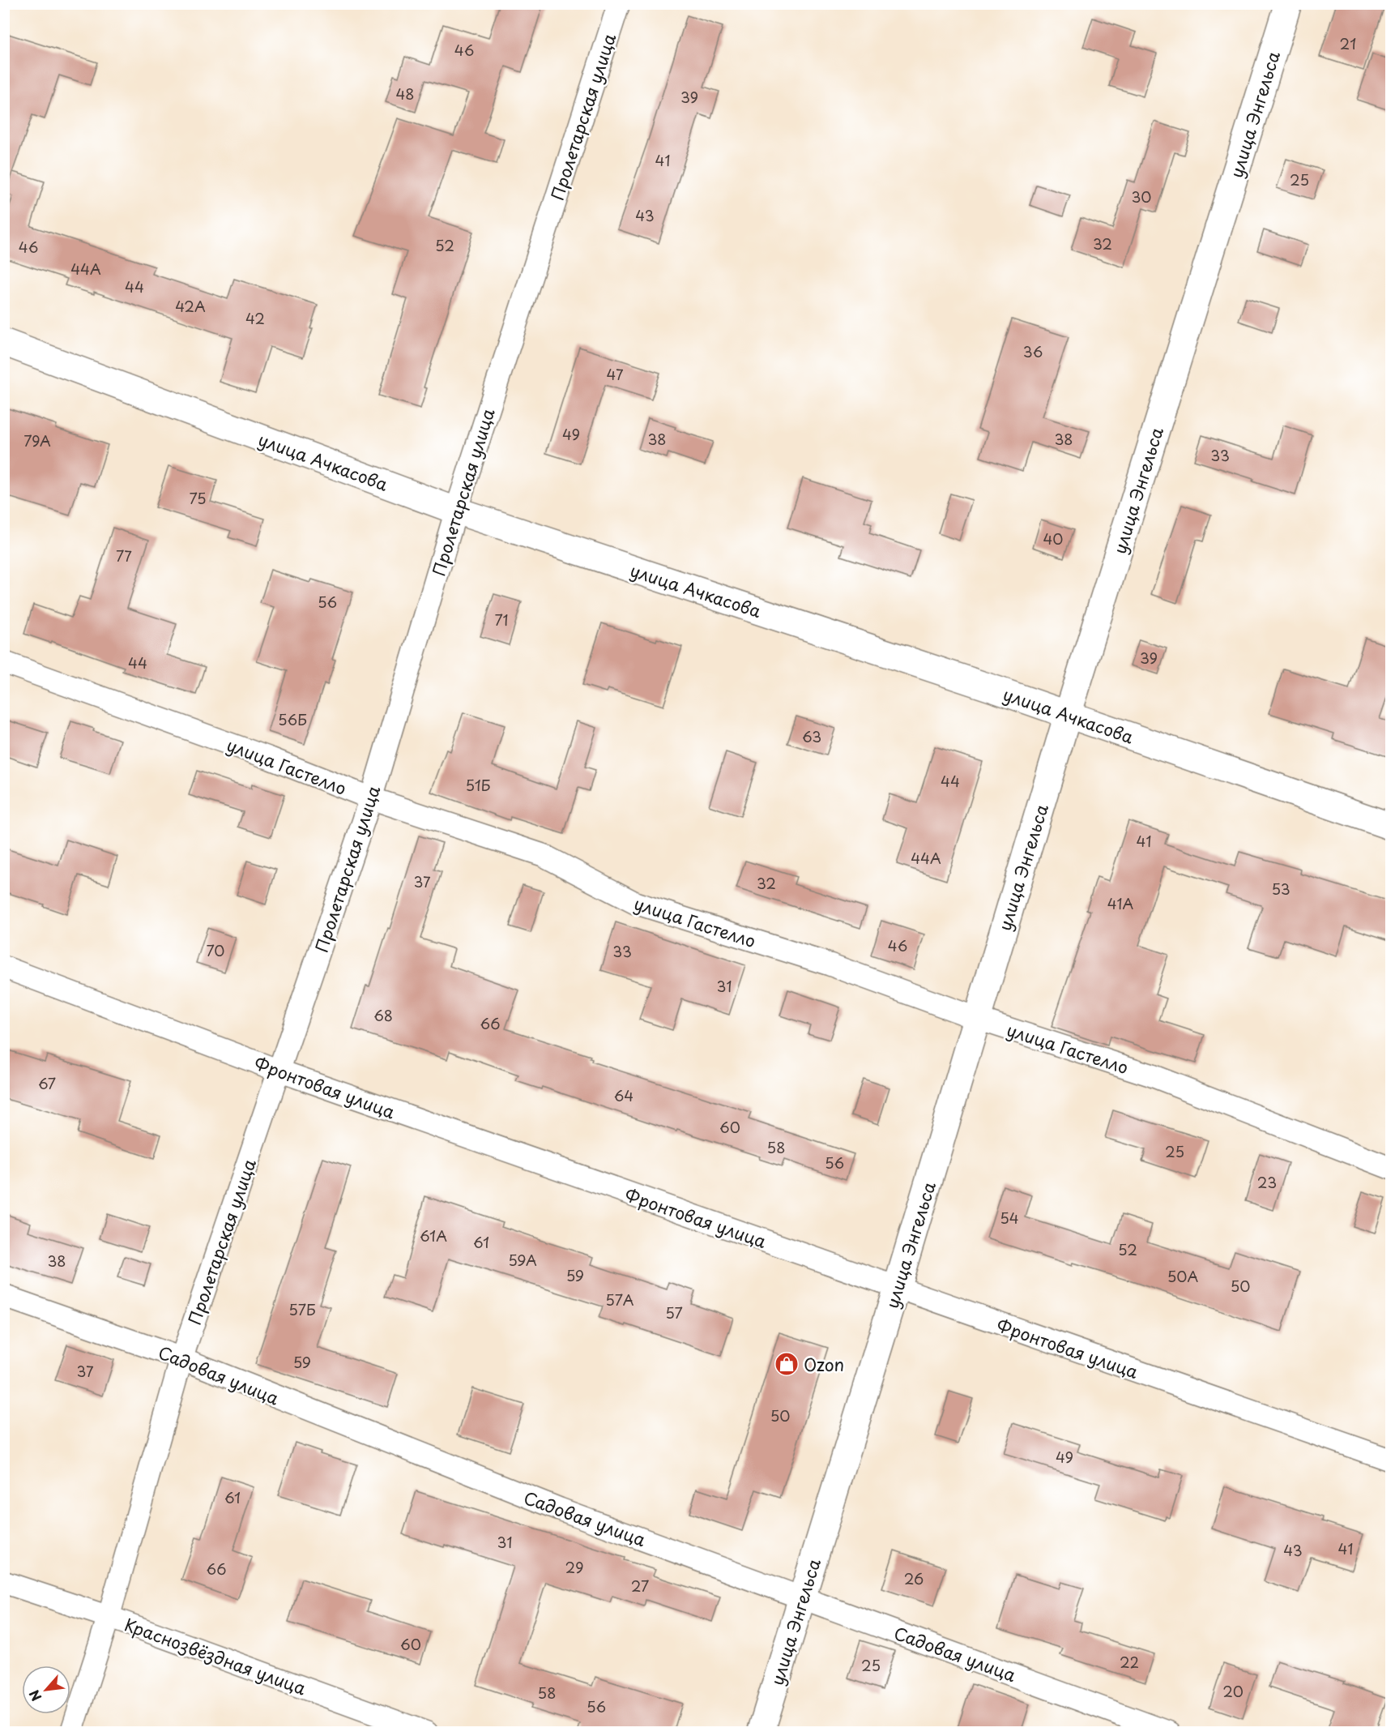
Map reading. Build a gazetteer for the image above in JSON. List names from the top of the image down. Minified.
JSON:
{"streets":{"main road":["улица Энгельса","улица Ачкасова"],"street":["Пролетарская улица","улица Гастелло","Фронтовая улица","Садовая улица","Краснозвёздная улица"]},"crossings":[["улица Энгельса","улица Ачкасова"],["улица Энгельса","улица Гастелло"],["улица Энгельса","Фронтовая улица"],["улица Энгельса","Садовая улица"],["Пролетарская улица","улица Ачкасова"],["Пролетарская улица","улица Гастелло"],["Пролетарская улица","Фронтовая улица"],["Пролетарская улица","Садовая улица"],["Пролетарская улица","Краснозвёздная улица"]],"places":{"shop":["Ozon"]},"house_numbers":["21","46","48","39","41","25","30","43","32","52","46","44А","44","42А","42","36","47","49","38","38","79А","33","75","40","77","56","71","39","44","56Б","63","44","51Б","41","44А","37","32","53","41А","46","70","33","31","68","66","67","64","60","58","25","56","23","54","61А","61","52","59А","38","59","50А","50","57А","57Б","57","59","37","50","49","61","31","41","43","29","66","26","27","60","22","25","20","58","56"],"north":"bottom left"}
